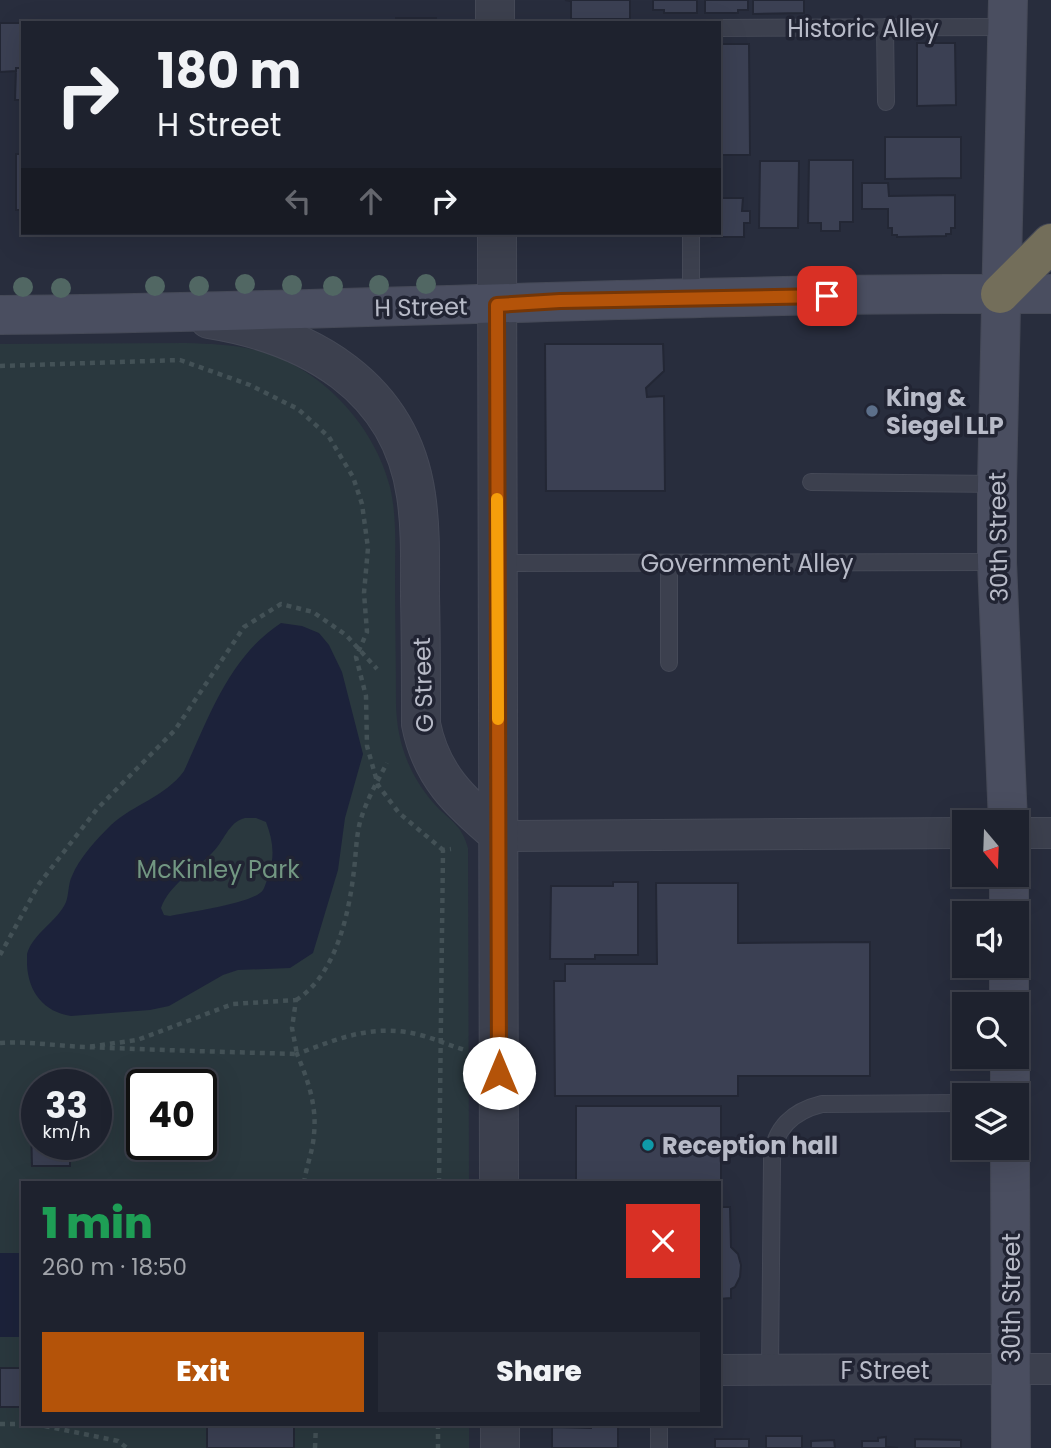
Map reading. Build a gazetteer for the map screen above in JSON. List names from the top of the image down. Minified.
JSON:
{"streets":{"main road":["H Street","30th Street"],"street":["G Street","F Street"],"lane":["Historic Alley","Government Alley"]},"crossings":[["Historic Alley","30th Street"],["H Street","30th Street"],["H Street","G Street"],["30th Street","Government Alley"],["30th Street","F Street"]],"parks":["McKinley Park"],"places":["King & Siegel LLP","Reception hall"],"north":"bottom","page":{"turn":["180 m","H Street"],"speed":"33 km/h","limit":"40","heading":["1 min","260 m · 18:50"],"buttons":["Exit","Share"]}}
